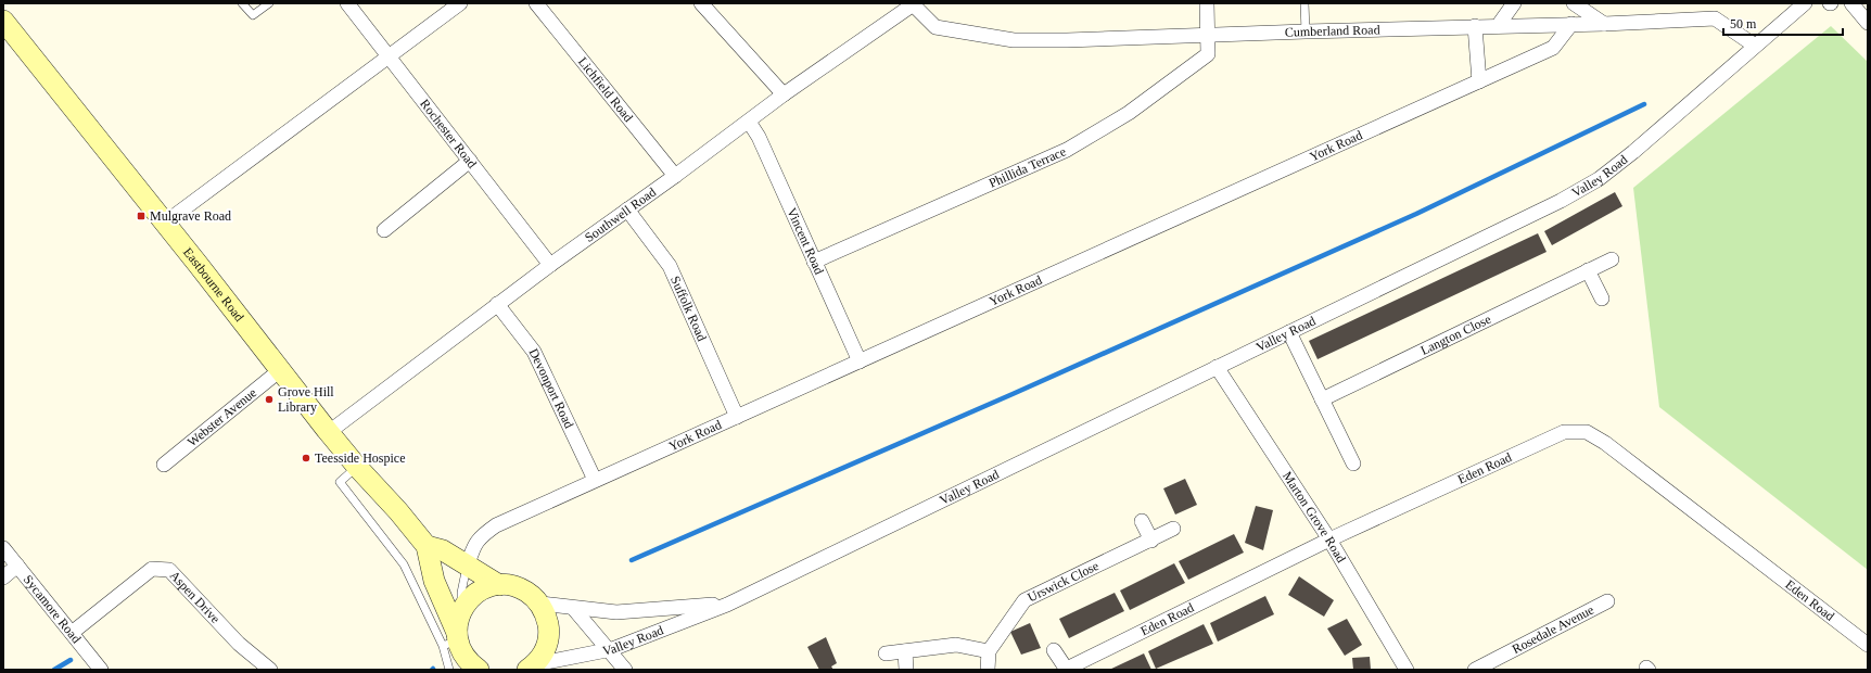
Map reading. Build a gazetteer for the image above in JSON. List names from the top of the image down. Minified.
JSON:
{"streets":{"street":["Cumberland Road","Lichfield Road","Rochester Road","York Road","Phillida Terrace","Valley Road","Southwell Road","Vincent Road","Eastbourne Road","Suffolk Road","Langton Close","Devonport Road","Webster Avenue","Eden Road","Marton Grove Road","Urswick Close","Aspen Drive","Sycamore Road","Rosedale Avenue"]},"crossings":[["Cumberland Road","York Road"],["Cumberland Road","Phillida Terrace"],["Cumberland Road","Valley Road"],["Cumberland Road","Southwell Road"],["Lichfield Road","Southwell Road"],["Rochester Road","Southwell Road"],["York Road","Vincent Road"],["York Road","Suffolk Road"],["York Road","Devonport Road"],["Phillida Terrace","Vincent Road"],["Valley Road","Marton Grove Road"],["Southwell Road","Vincent Road"],["Southwell Road","Eastbourne Road"],["Southwell Road","Suffolk Road"],["Southwell Road","Devonport Road"],["Eastbourne Road","Webster Avenue"],["Eden Road","Marton Grove Road"],["Aspen Drive","Sycamore Road"]],"places":{"transit":["Mulgrave Road"],"other":["Grove Hill Library","Teesside Hospice"]},"scale_bar":"50 m"}
